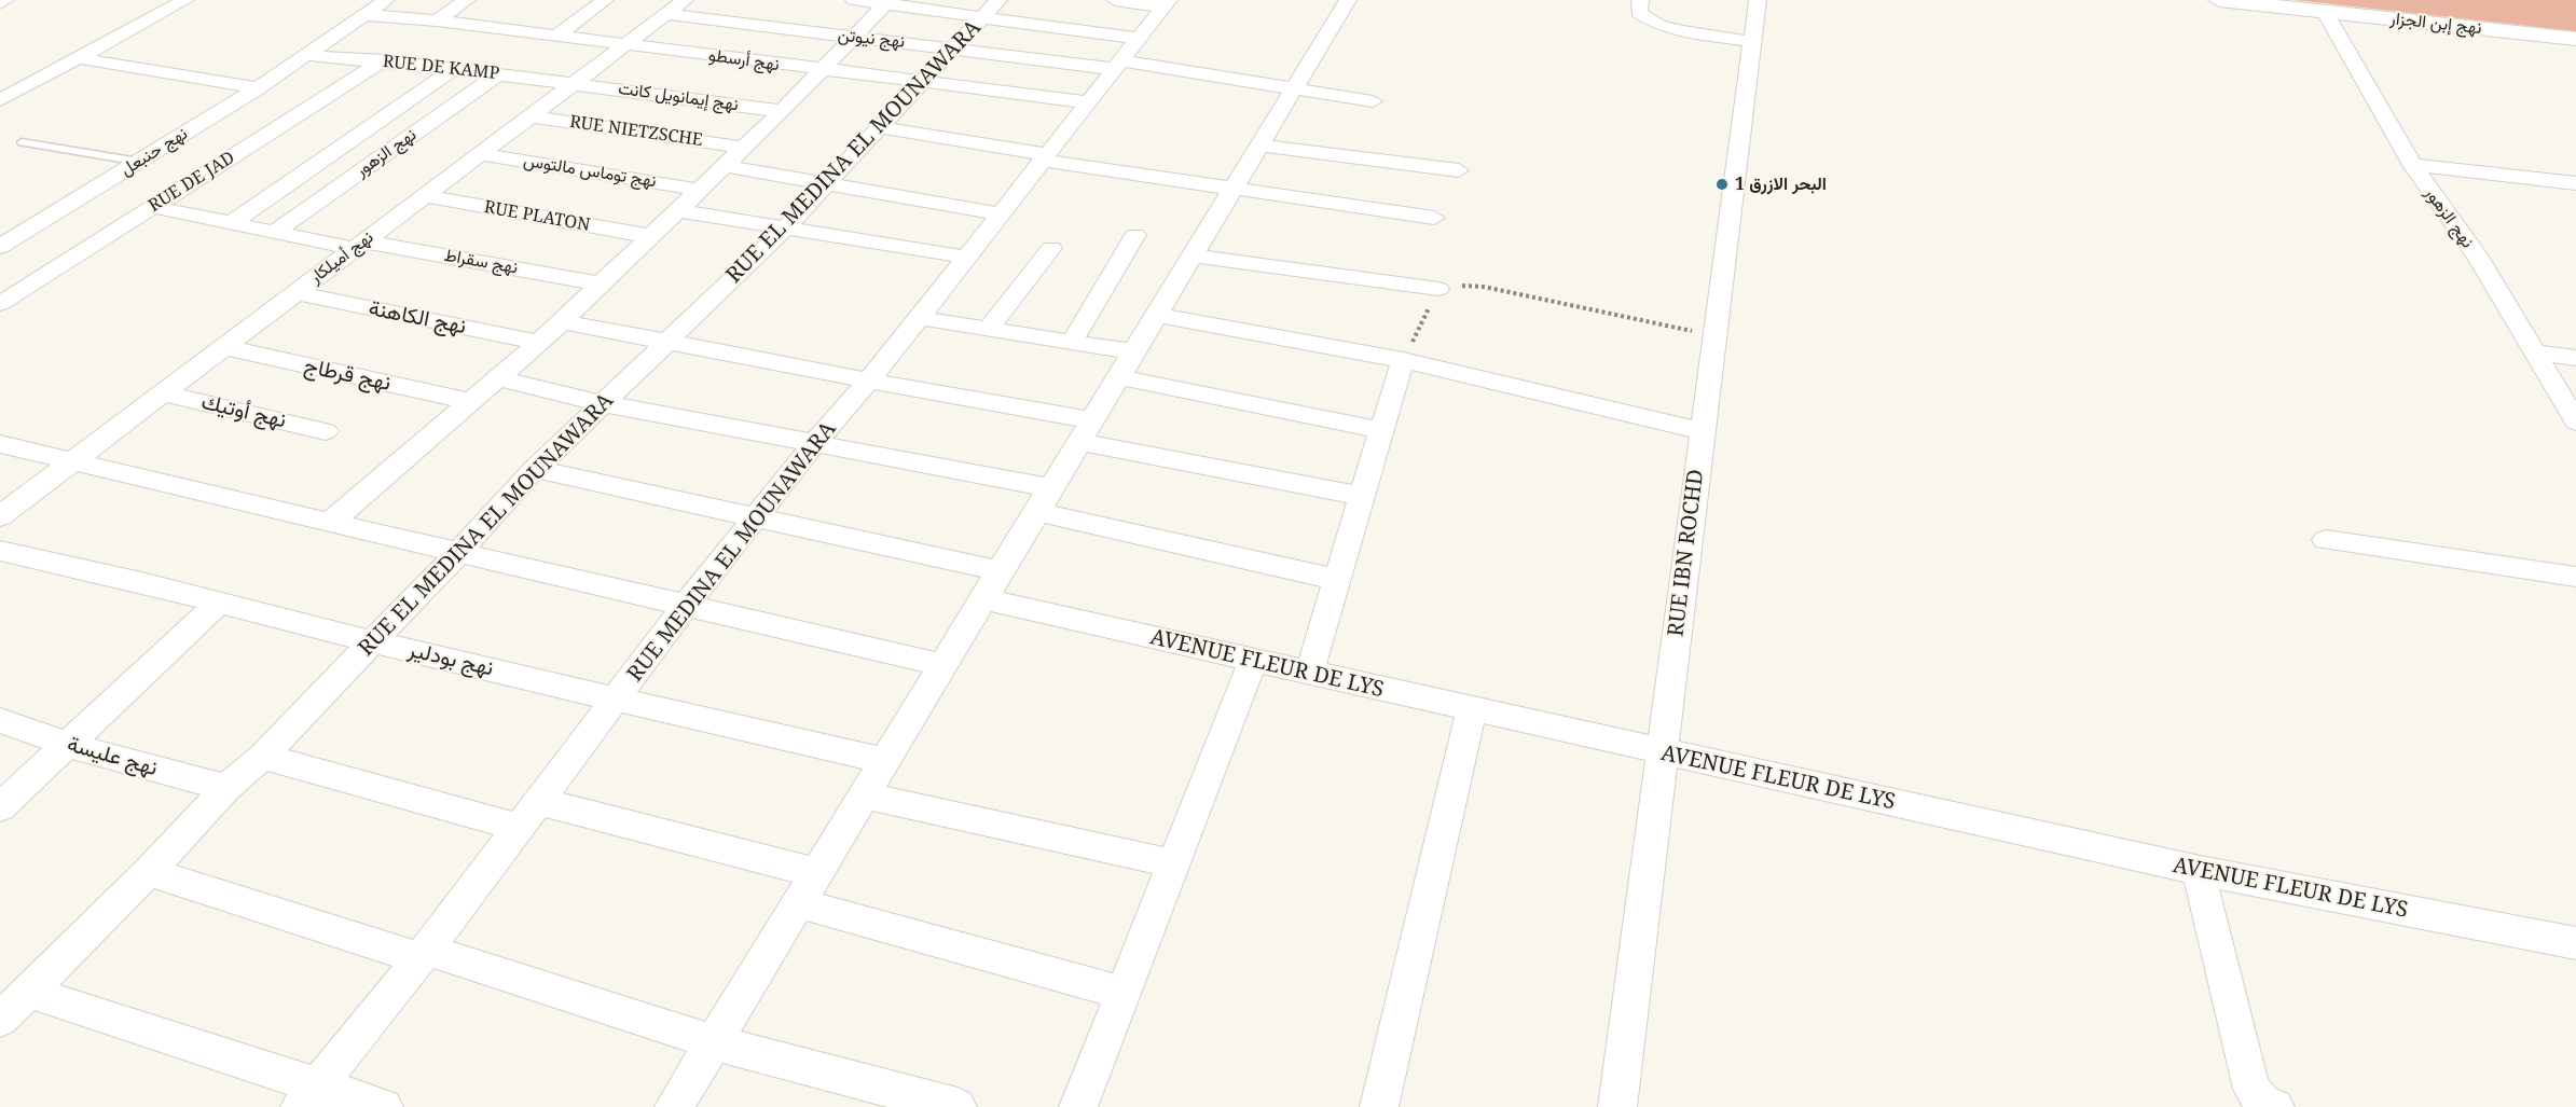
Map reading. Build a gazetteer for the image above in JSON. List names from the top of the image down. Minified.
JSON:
{"streets":{"street":["نهج إبن الجزار","نهج نيوتن","نهج أرسطو","RUE DE KAMP","نهج إيمانويل كانت","RUE NIETZSCHE","نهج حنبعل","RUE EL MEDINA EL MOUNAWARA","نهج الزهور","نهج توماس مالتوس","RUE DE JAD","RUE PLATON","نهج أميلكار","نهج سقراط","نهج الكاهنة","نهج قرطاج","نهج أوتيك","RUE MEDINA EL MOUNAWARA","RUE IBN ROCHD","نهج بودلير","AVENUE FLEUR DE LYS","نهج عليسة"]},"crossings":[["نهج إبن الجزار","نهج الزهور"],["نهج نيوتن","RUE EL MEDINA EL MOUNAWARA"],["نهج نيوتن","نهج أميلكار"],["نهج نيوتن","RUE MEDINA EL MOUNAWARA"],["نهج أرسطو","نهج حنبعل"],["نهج أرسطو","RUE EL MEDINA EL MOUNAWARA"],["نهج أرسطو","نهج أميلكار"],["نهج أرسطو","RUE MEDINA EL MOUNAWARA"],["RUE DE KAMP","نهج إيمانويل كانت"],["RUE DE KAMP","نهج حنبعل"],["RUE DE KAMP","نهج الزهور"],["RUE DE KAMP","RUE DE JAD"],["RUE DE KAMP","نهج أميلكار"],["نهج إيمانويل كانت","نهج أميلكار"],["RUE NIETZSCHE","نهج أميلكار"],["RUE EL MEDINA EL MOUNAWARA","نهج بودلير"],["RUE EL MEDINA EL MOUNAWARA","نهج عليسة"],["نهج الزهور","نهج سقراط"],["نهج توماس مالتوس","نهج أميلكار"],["RUE DE JAD","نهج سقراط"],["RUE PLATON","نهج أميلكار"],["نهج أميلكار","نهج سقراط"],["نهج أميلكار","نهج الكاهنة"],["نهج أميلكار","نهج قرطاج"],["نهج أميلكار","نهج أوتيك"],["RUE MEDINA EL MOUNAWARA","نهج بودلير"],["RUE IBN ROCHD","AVENUE FLEUR DE LYS"]],"places":["1 البحر الازرق"]}
